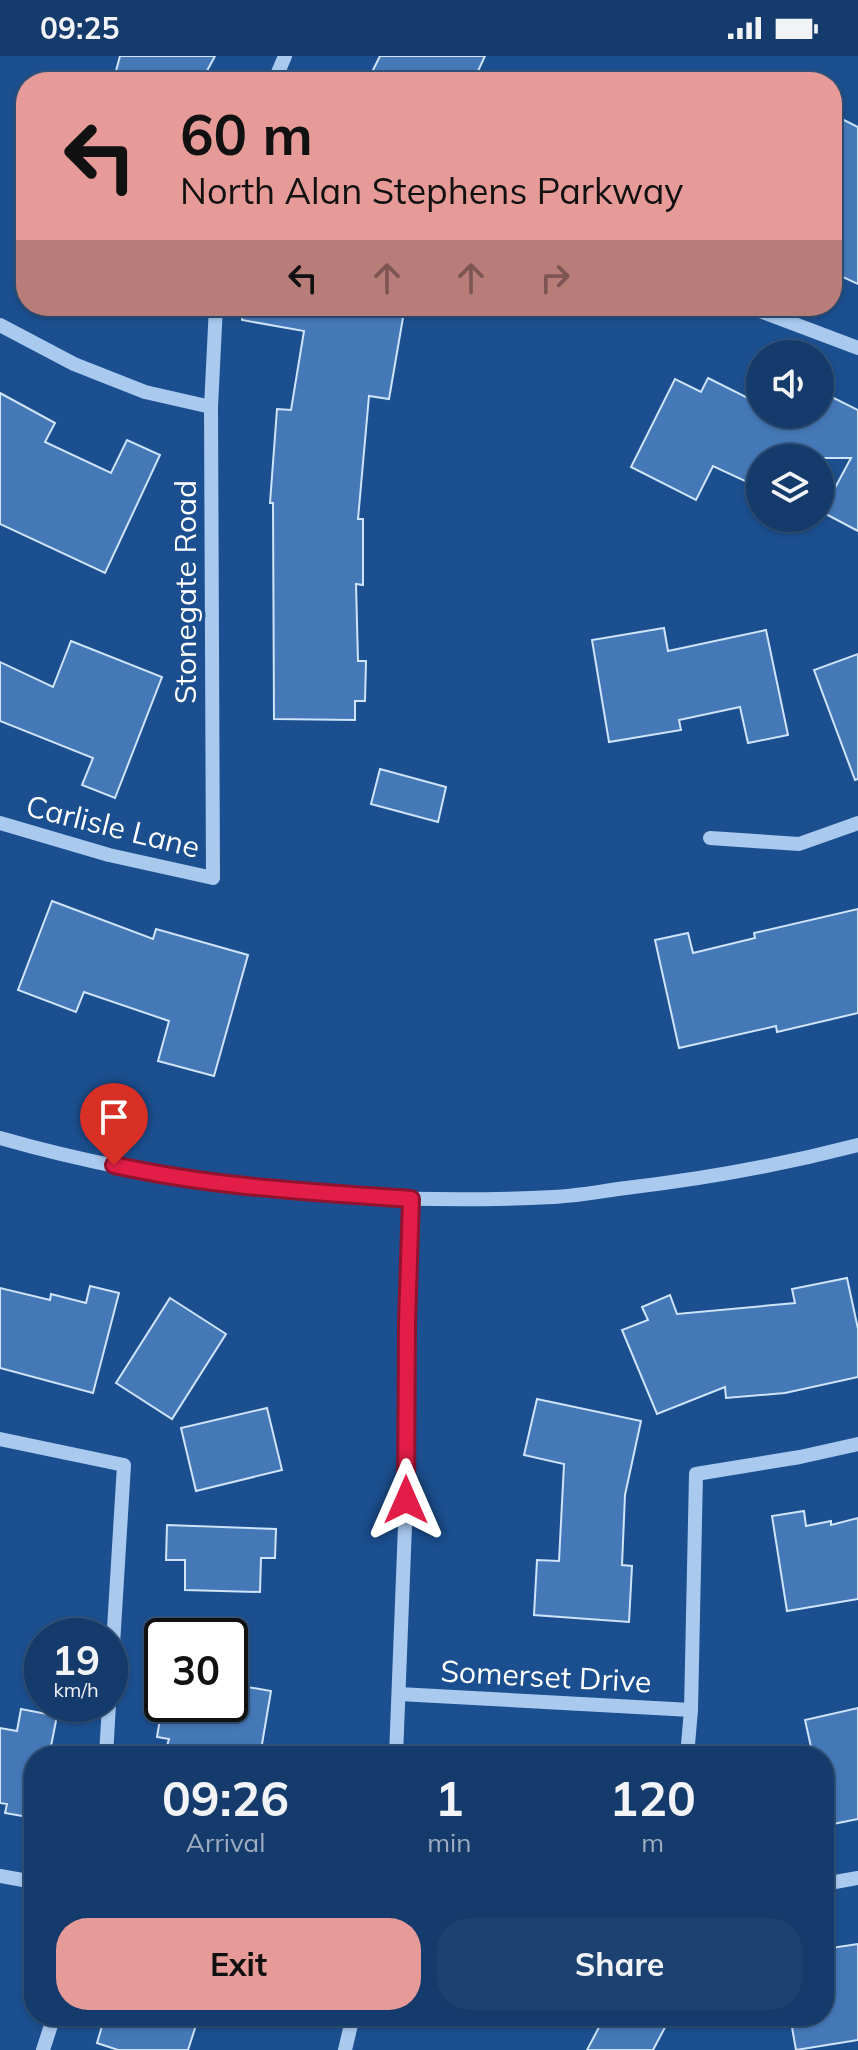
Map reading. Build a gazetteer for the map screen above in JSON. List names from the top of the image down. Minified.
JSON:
{"streets":{"street":["Stonegate Road","Carlisle Lane","Somerset Drive"]},"crossings":[["Stonegate Road","Carlisle Lane"]],"page":{"status":"09:25","turn":["60 m","North Alan Stephens Parkway"],"speed":"19 km/h","limit":"30","eta":["09:26","Arrival","1","min","120","m"],"buttons":["Exit","Share"]}}
